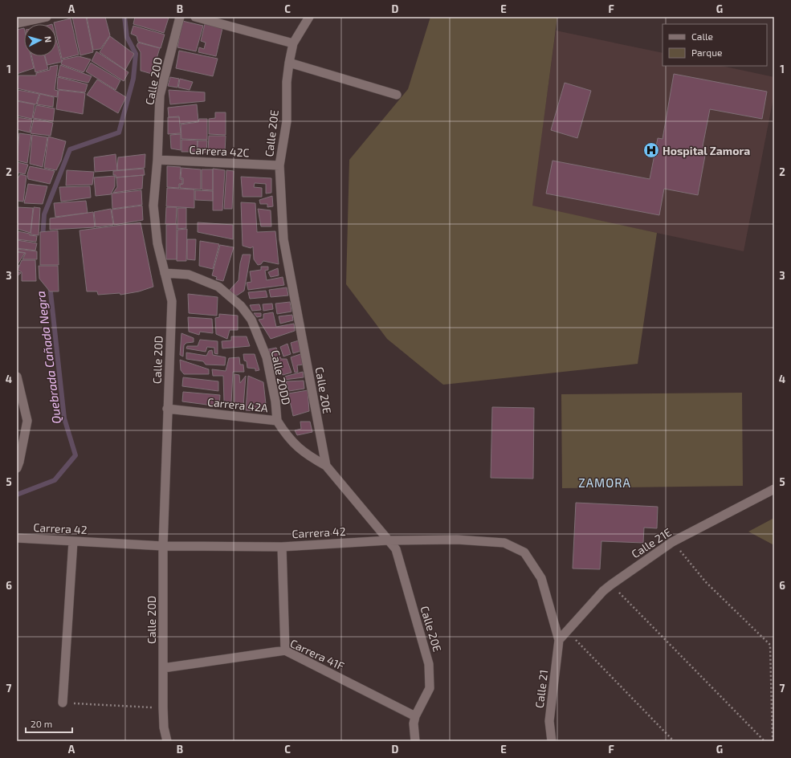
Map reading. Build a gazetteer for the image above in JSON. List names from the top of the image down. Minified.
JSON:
{"streets":{"street":["Calle 20D","Calle 20E","Carrera 42C","Calle 20DD","Carrera 42A","Carrera 42","Calle 21E","Carrera 41F","Calle 21"]},"crossings":[["Calle 20D","Carrera 42C"],["Calle 20D","Calle 20DD"],["Calle 20D","Carrera 42A"],["Calle 20D","Carrera 42"],["Calle 20D","Carrera 41F"],["Calle 20E","Carrera 42C"],["Calle 20E","Carrera 42A"],["Calle 20E","Carrera 42"],["Calle 20E","Carrera 41F"],["Calle 20DD","Carrera 42A"],["Carrera 42","Calle 21E"],["Carrera 42","Calle 21"],["Calle 21E","Calle 21"]],"districts":["ZAMORA"],"water":["Quebrada Cañada Negra"],"places":{"hospital":["Hospital Zamora"]},"legend":["Calle","Parque"],"scale_bar":"20 m","north":"right","grid":{"columns":["A","B","C","D","E","F","G"],"rows":["1","2","3","4","5","6","7"]}}
